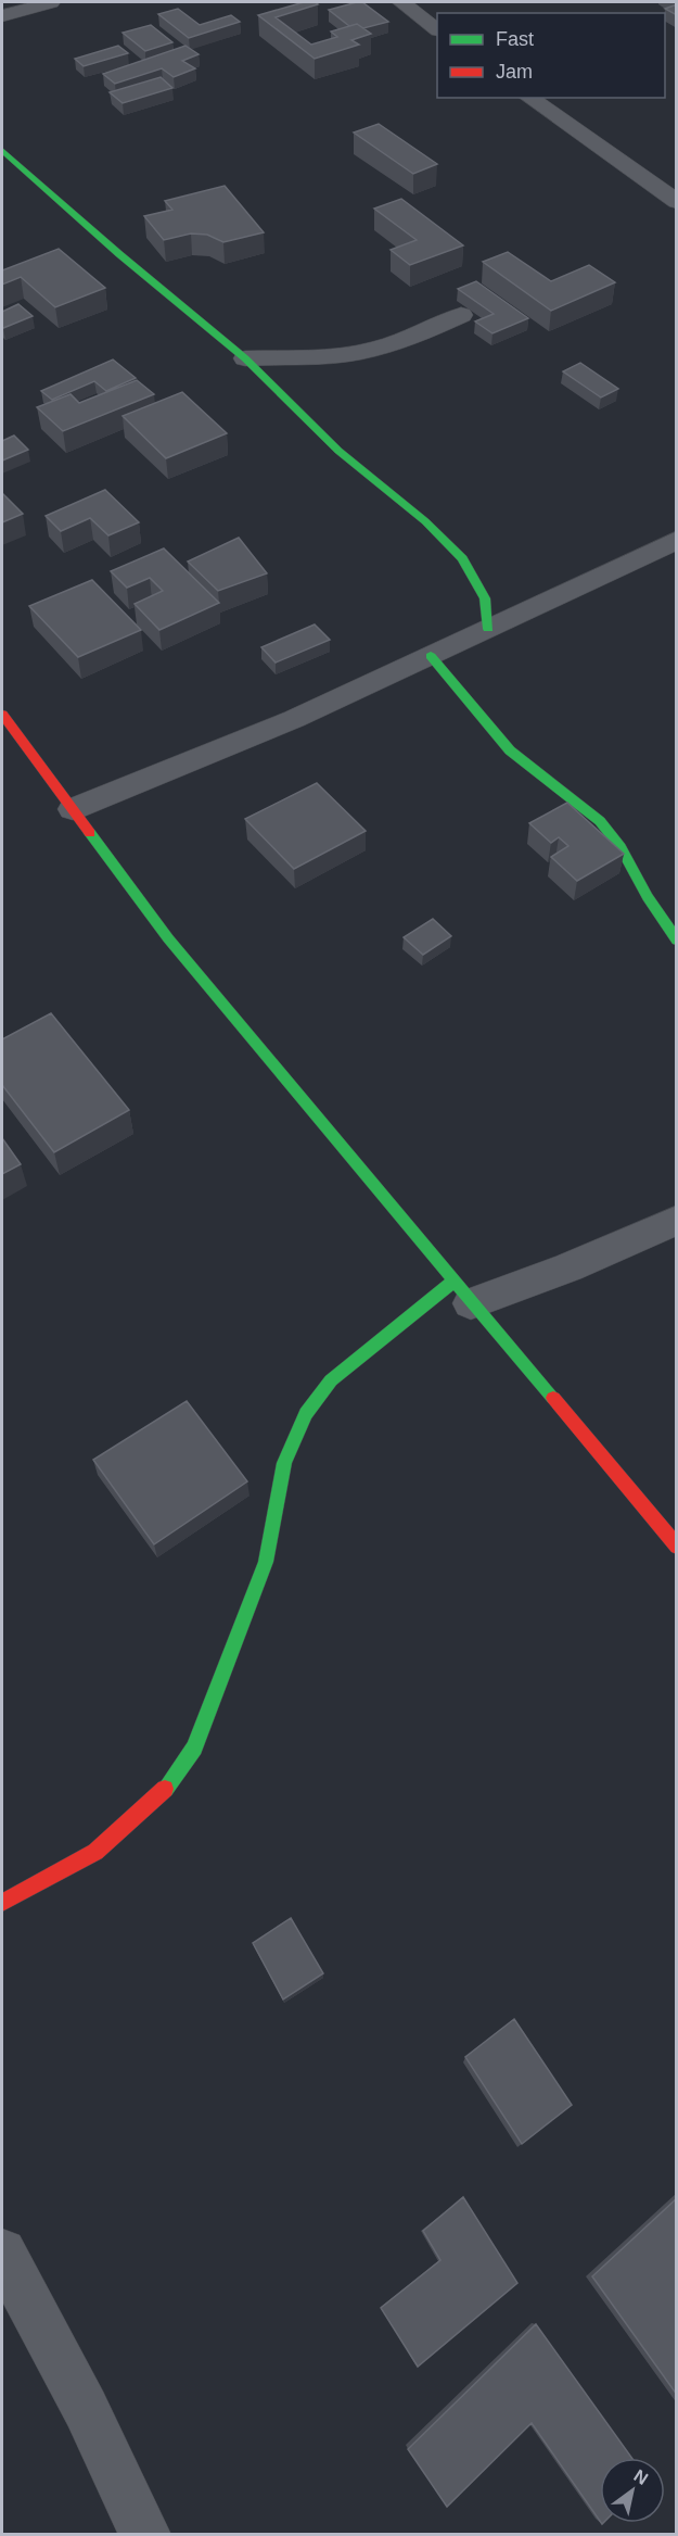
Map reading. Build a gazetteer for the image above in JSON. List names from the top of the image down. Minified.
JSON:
{"legend":["Fast","Jam"],"north":"top right"}
